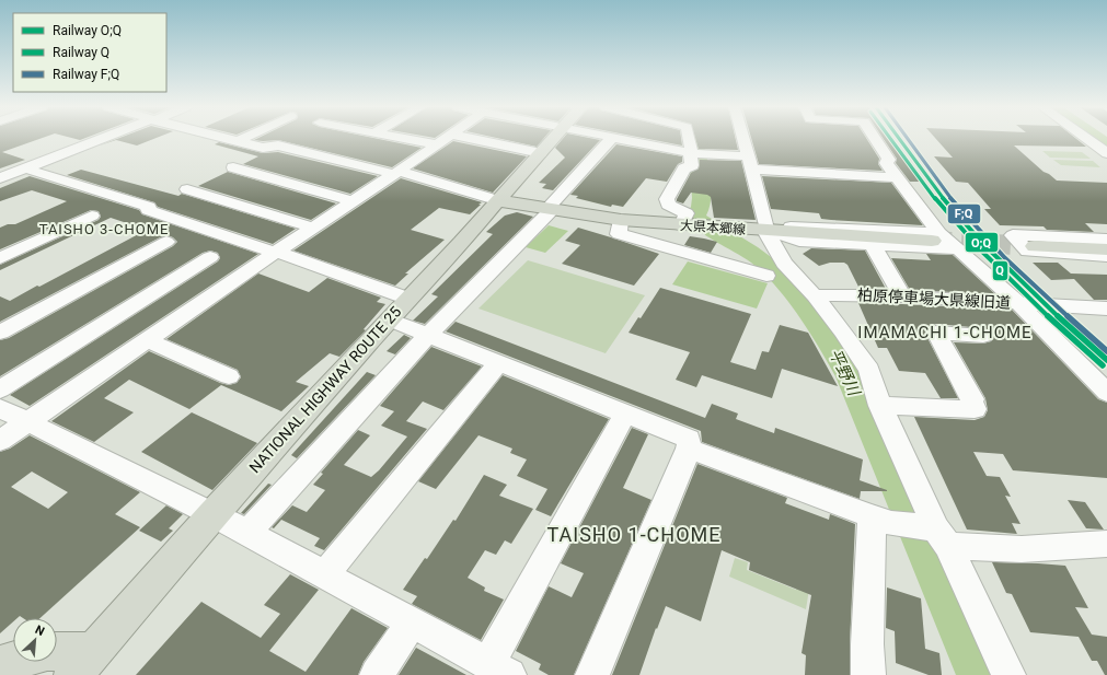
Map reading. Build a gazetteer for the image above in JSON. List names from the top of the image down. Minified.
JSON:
{"streets":{"highway":["大県本郷線","NATIONAL HIGHWAY ROUTE 25"],"street":["柏原停車場大県線旧道"]},"crossings":[["大県本郷線","NATIONAL HIGHWAY ROUTE 25"]],"districts":["TAISHO 3-CHOME","IMAMACHI 1-CHOME","TAISHO 1-CHOME"],"water":["平野川"],"lines":["rail line O;Q","rail line Q","rail line F;Q"],"legend":["Railway O;Q","Railway Q","Railway F;Q"],"north":"top right"}
